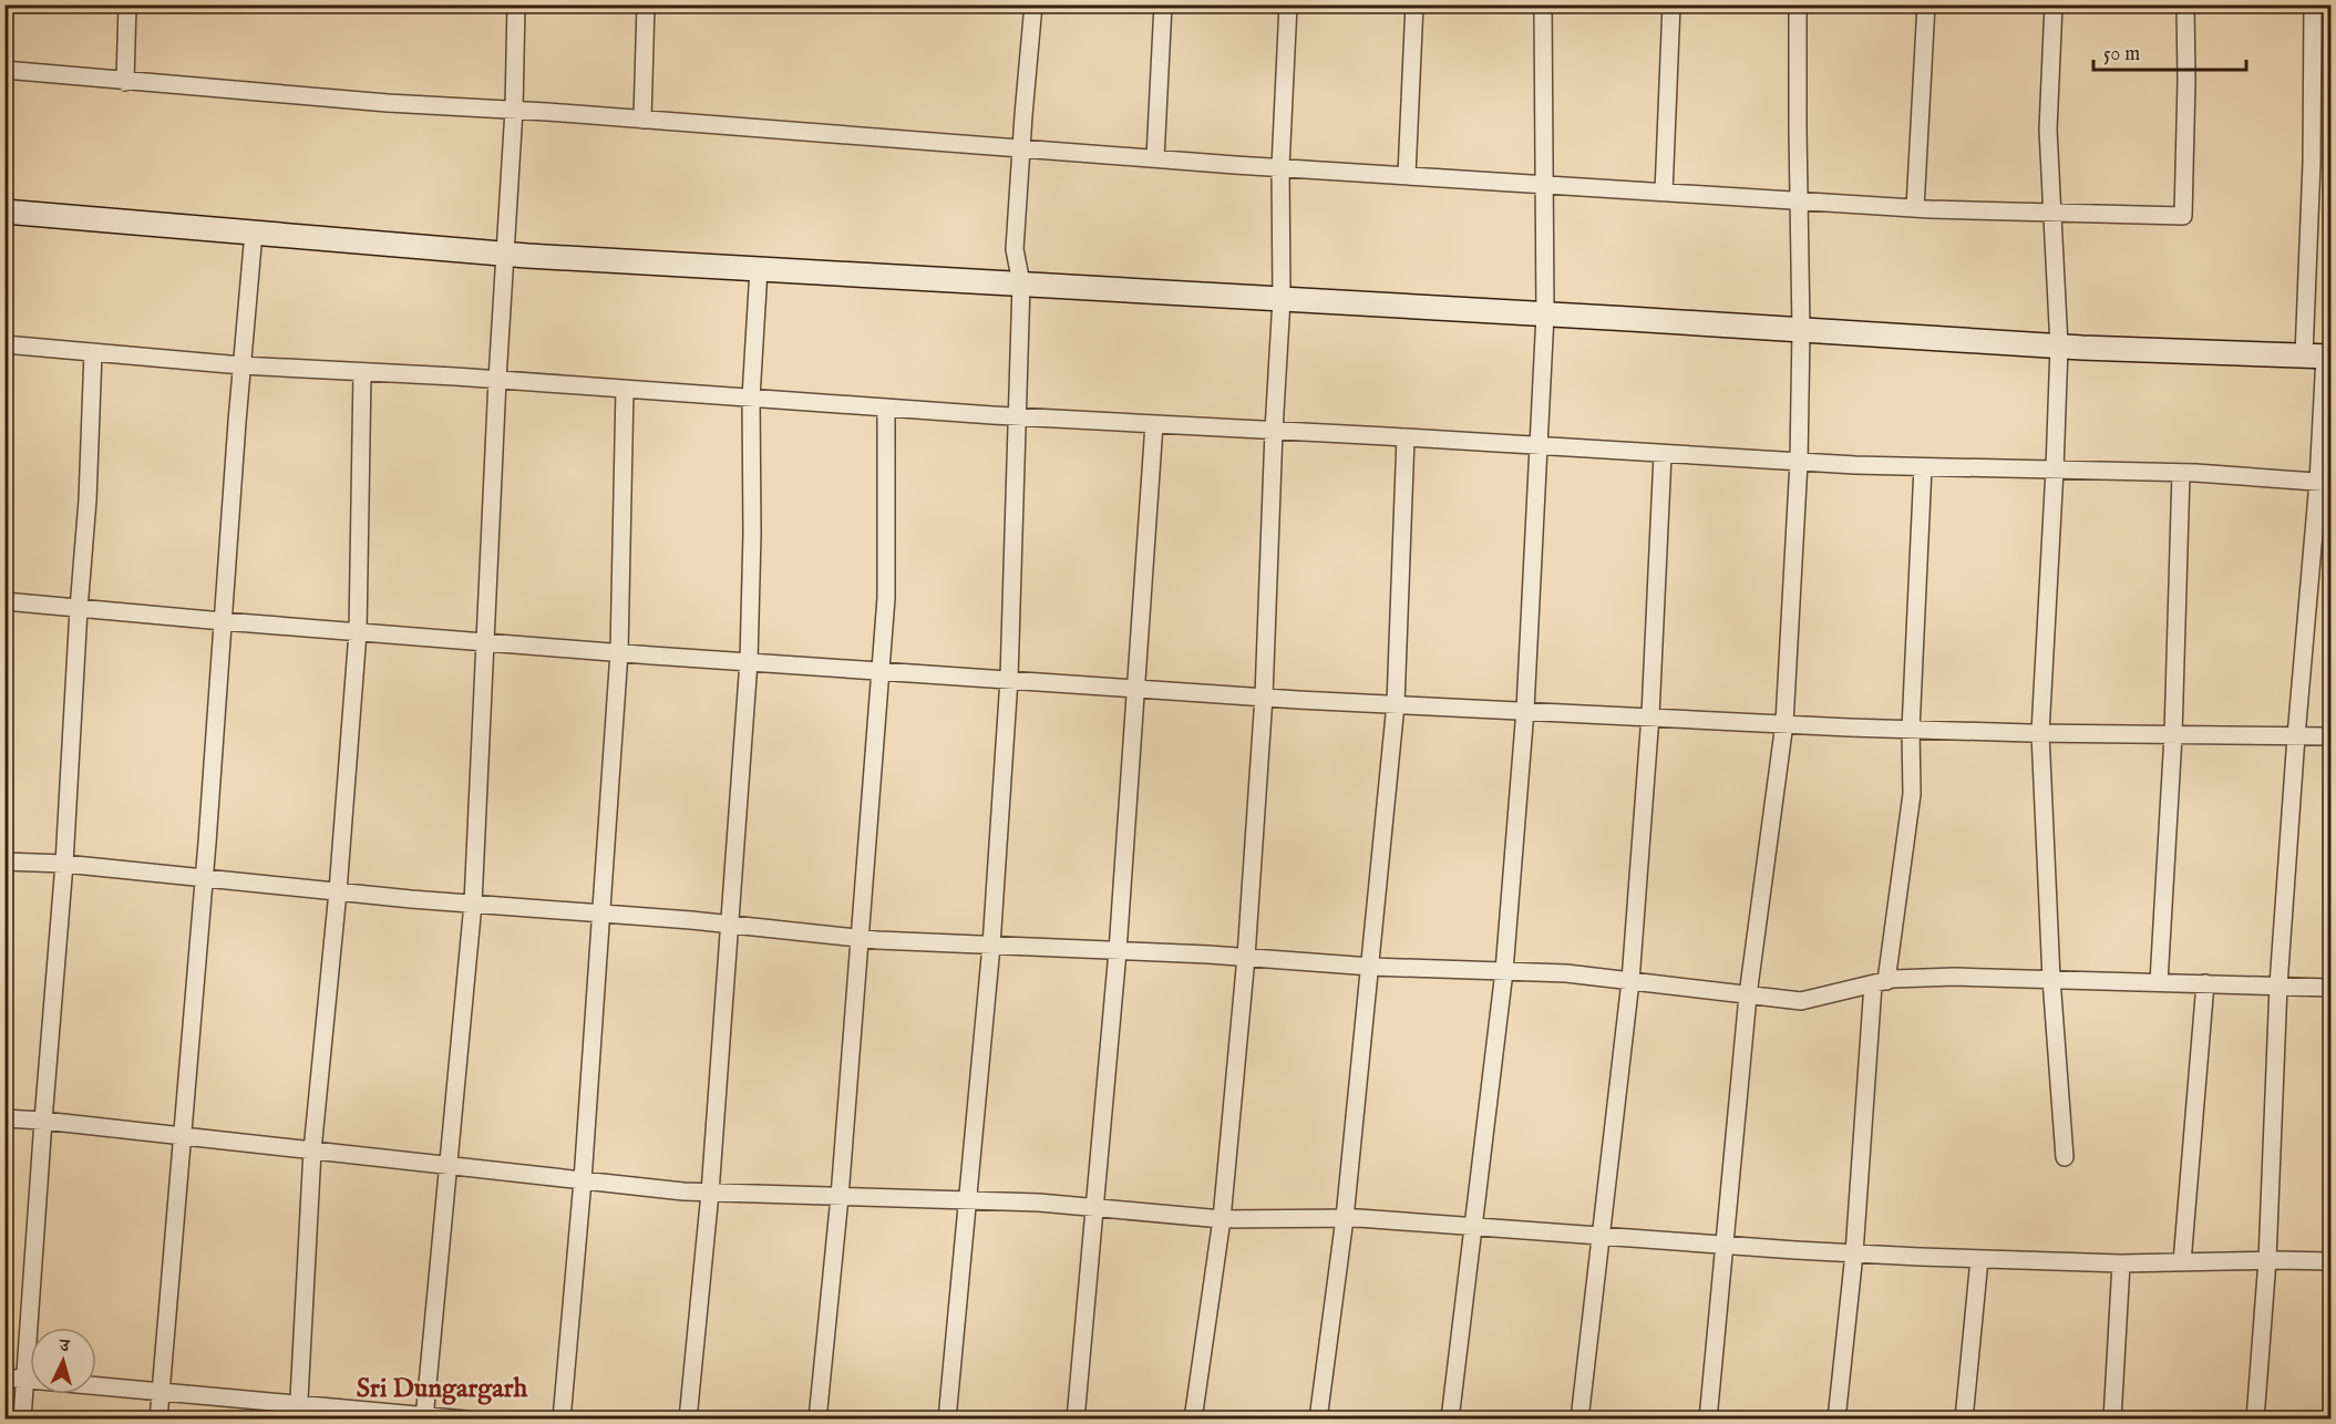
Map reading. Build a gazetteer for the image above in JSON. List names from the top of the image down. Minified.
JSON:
{"districts":["Sri Dungargarh"],"scale_bar":"50 m","north":"top"}
